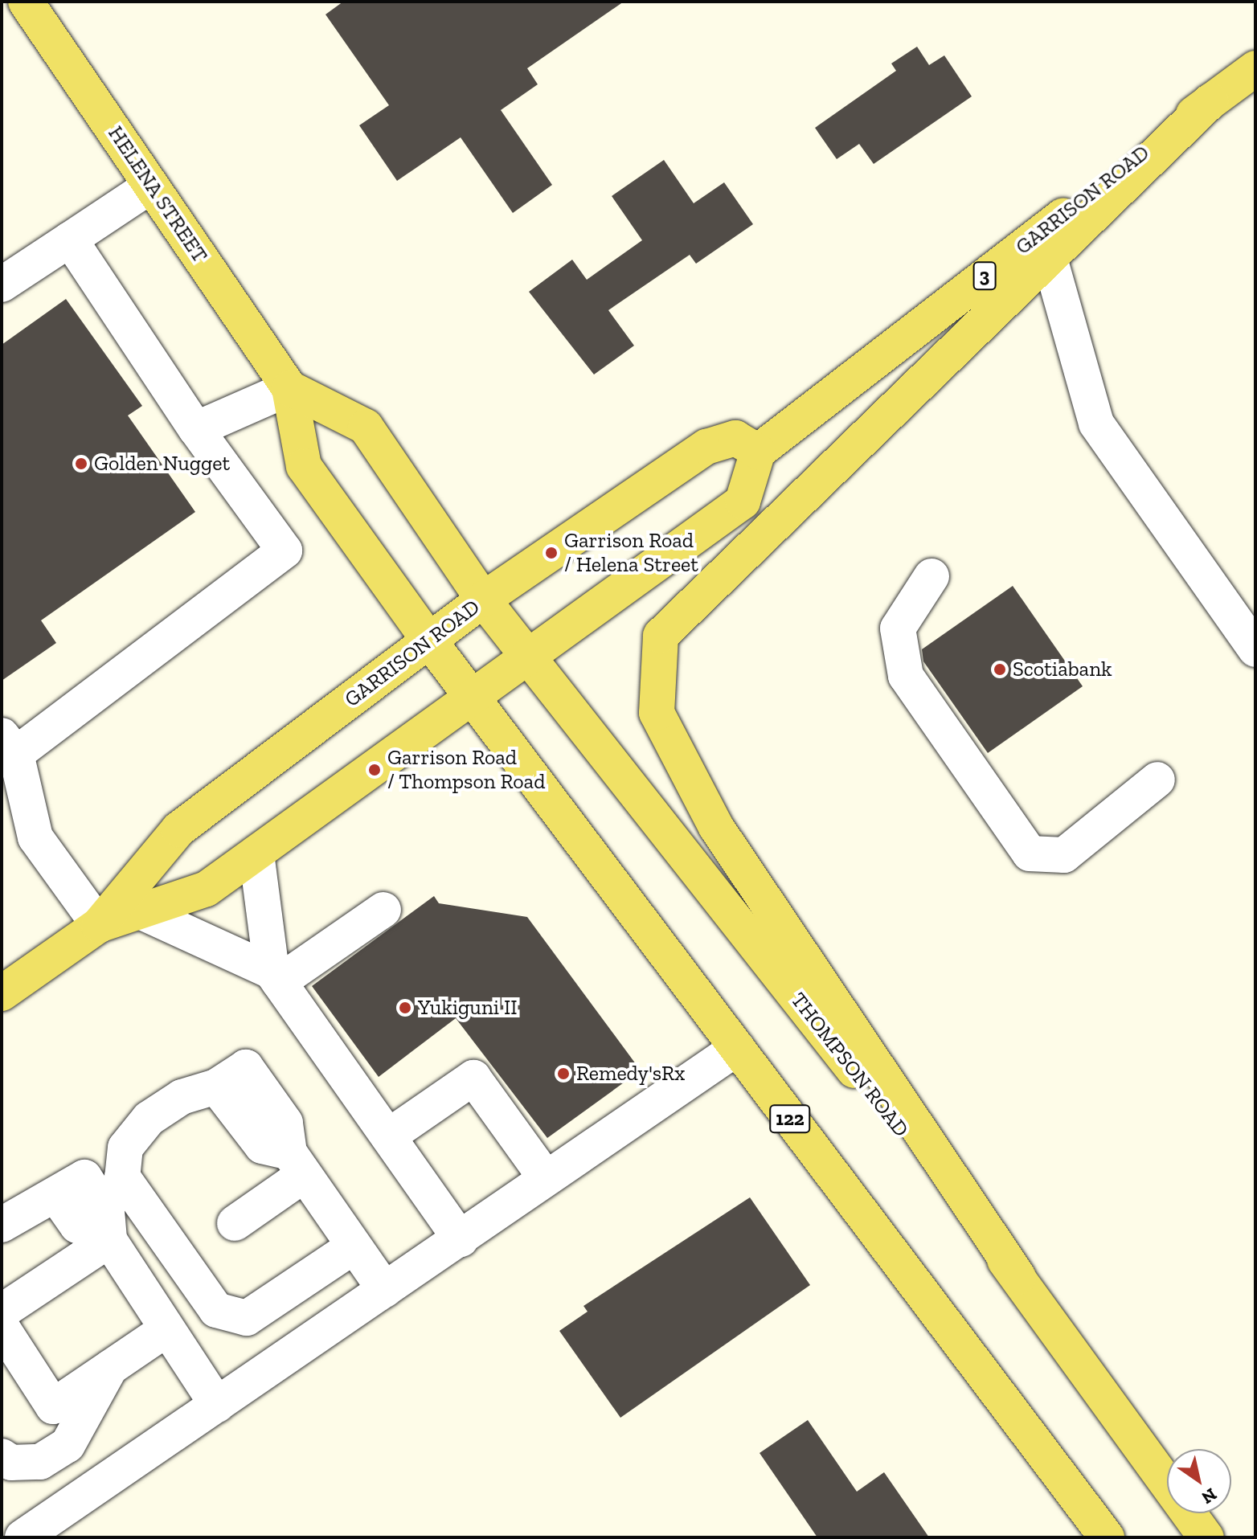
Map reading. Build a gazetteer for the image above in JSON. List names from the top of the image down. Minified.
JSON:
{"streets":{"main road":["HELENA STREET","GARRISON ROAD","3","THOMPSON ROAD","122"]},"crossings":[["HELENA STREET","GARRISON ROAD"],["HELENA STREET","THOMPSON ROAD"],["HELENA STREET","122"],["GARRISON ROAD","THOMPSON ROAD"],["GARRISON ROAD","122"]],"places":["Golden Nugget","Garrison Road / Helena Street","Scotiabank","Garrison Road / Thompson Road","Yukiguni II","Remedy'sRx"],"north":"bottom right"}
